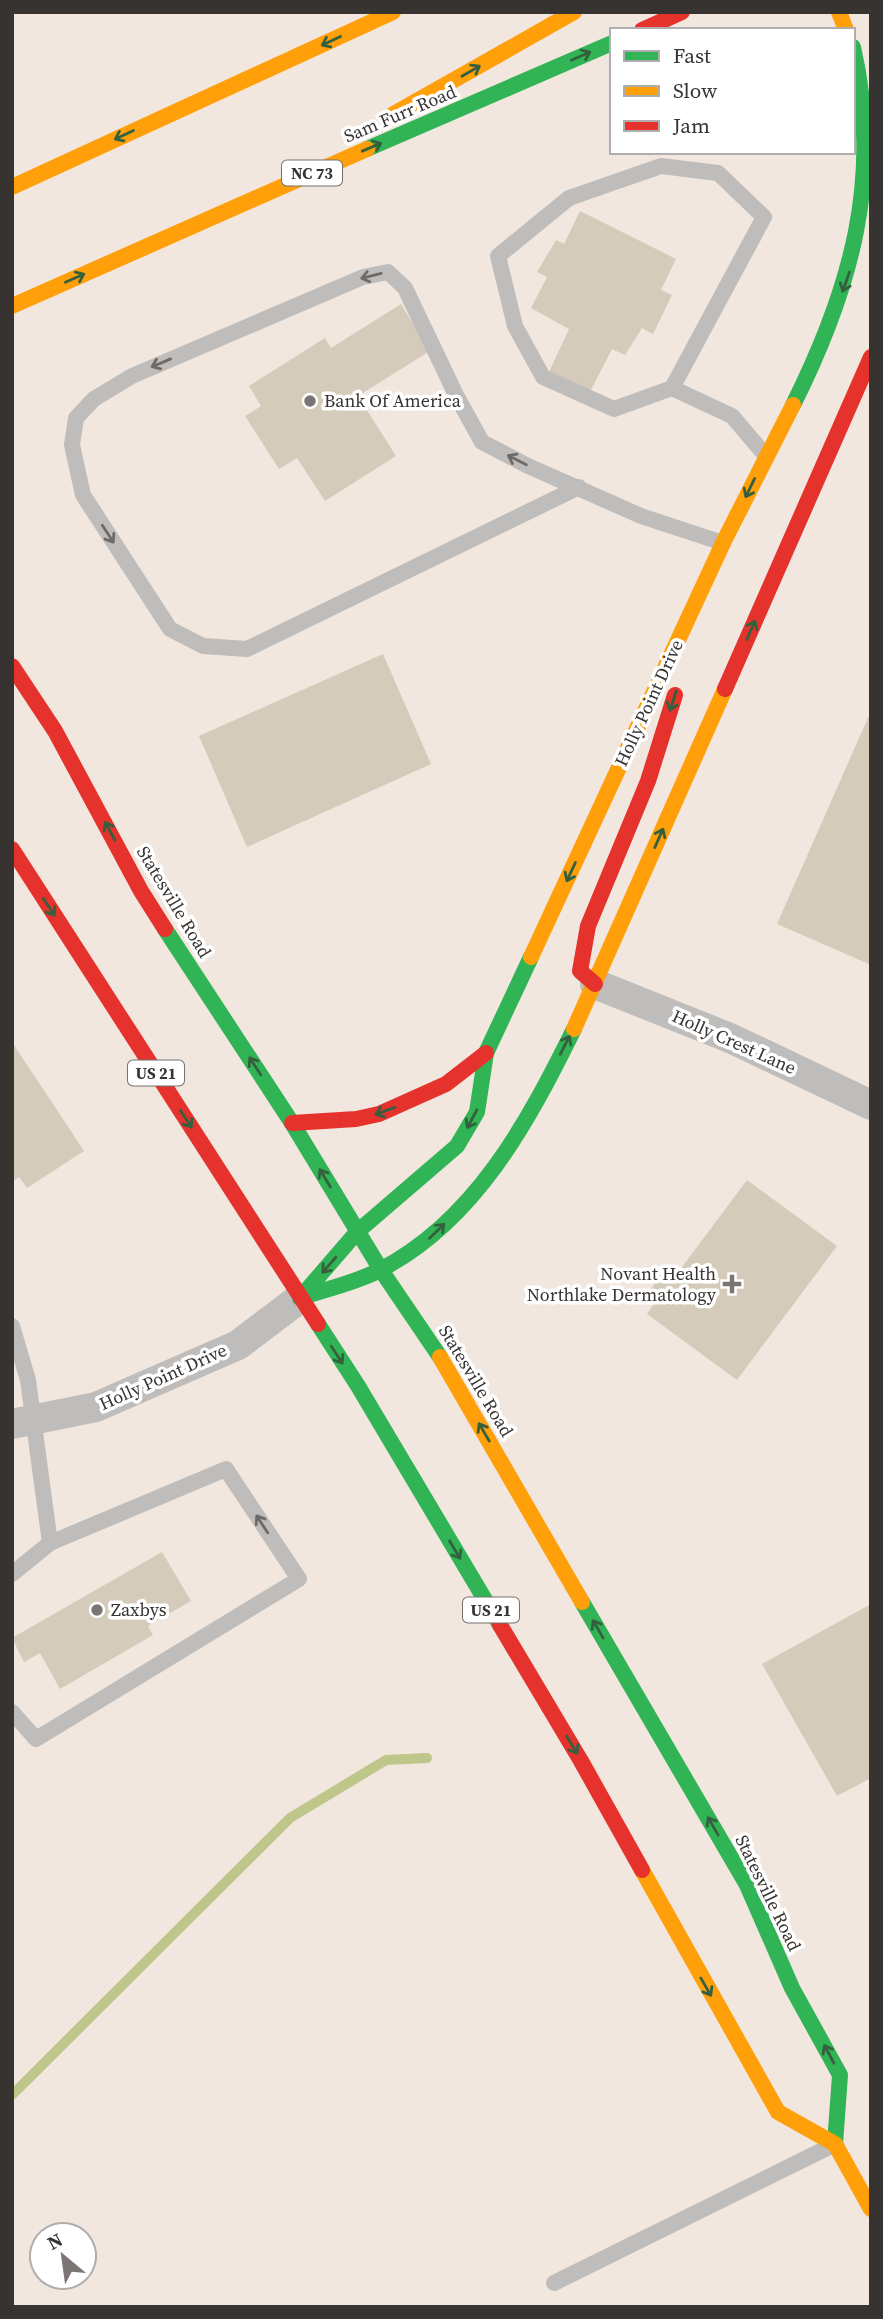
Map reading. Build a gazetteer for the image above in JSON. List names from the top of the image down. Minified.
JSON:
{"streets":{"main road":["Sam Furr Road","NC 73","Holly Point Drive","Statesville Road","US 21"],"street":["Holly Crest Lane"]},"crossings":[["Holly Point Drive","Statesville Road"],["Holly Point Drive","Holly Crest Lane"],["Holly Point Drive","US 21"],["Statesville Road","US 21"]],"places":{"other":["Bank Of America","Zaxbys"],"health":["Novant Health Northlake Dermatology"]},"legend":["Fast","Slow","Jam"],"north":"top left"}
